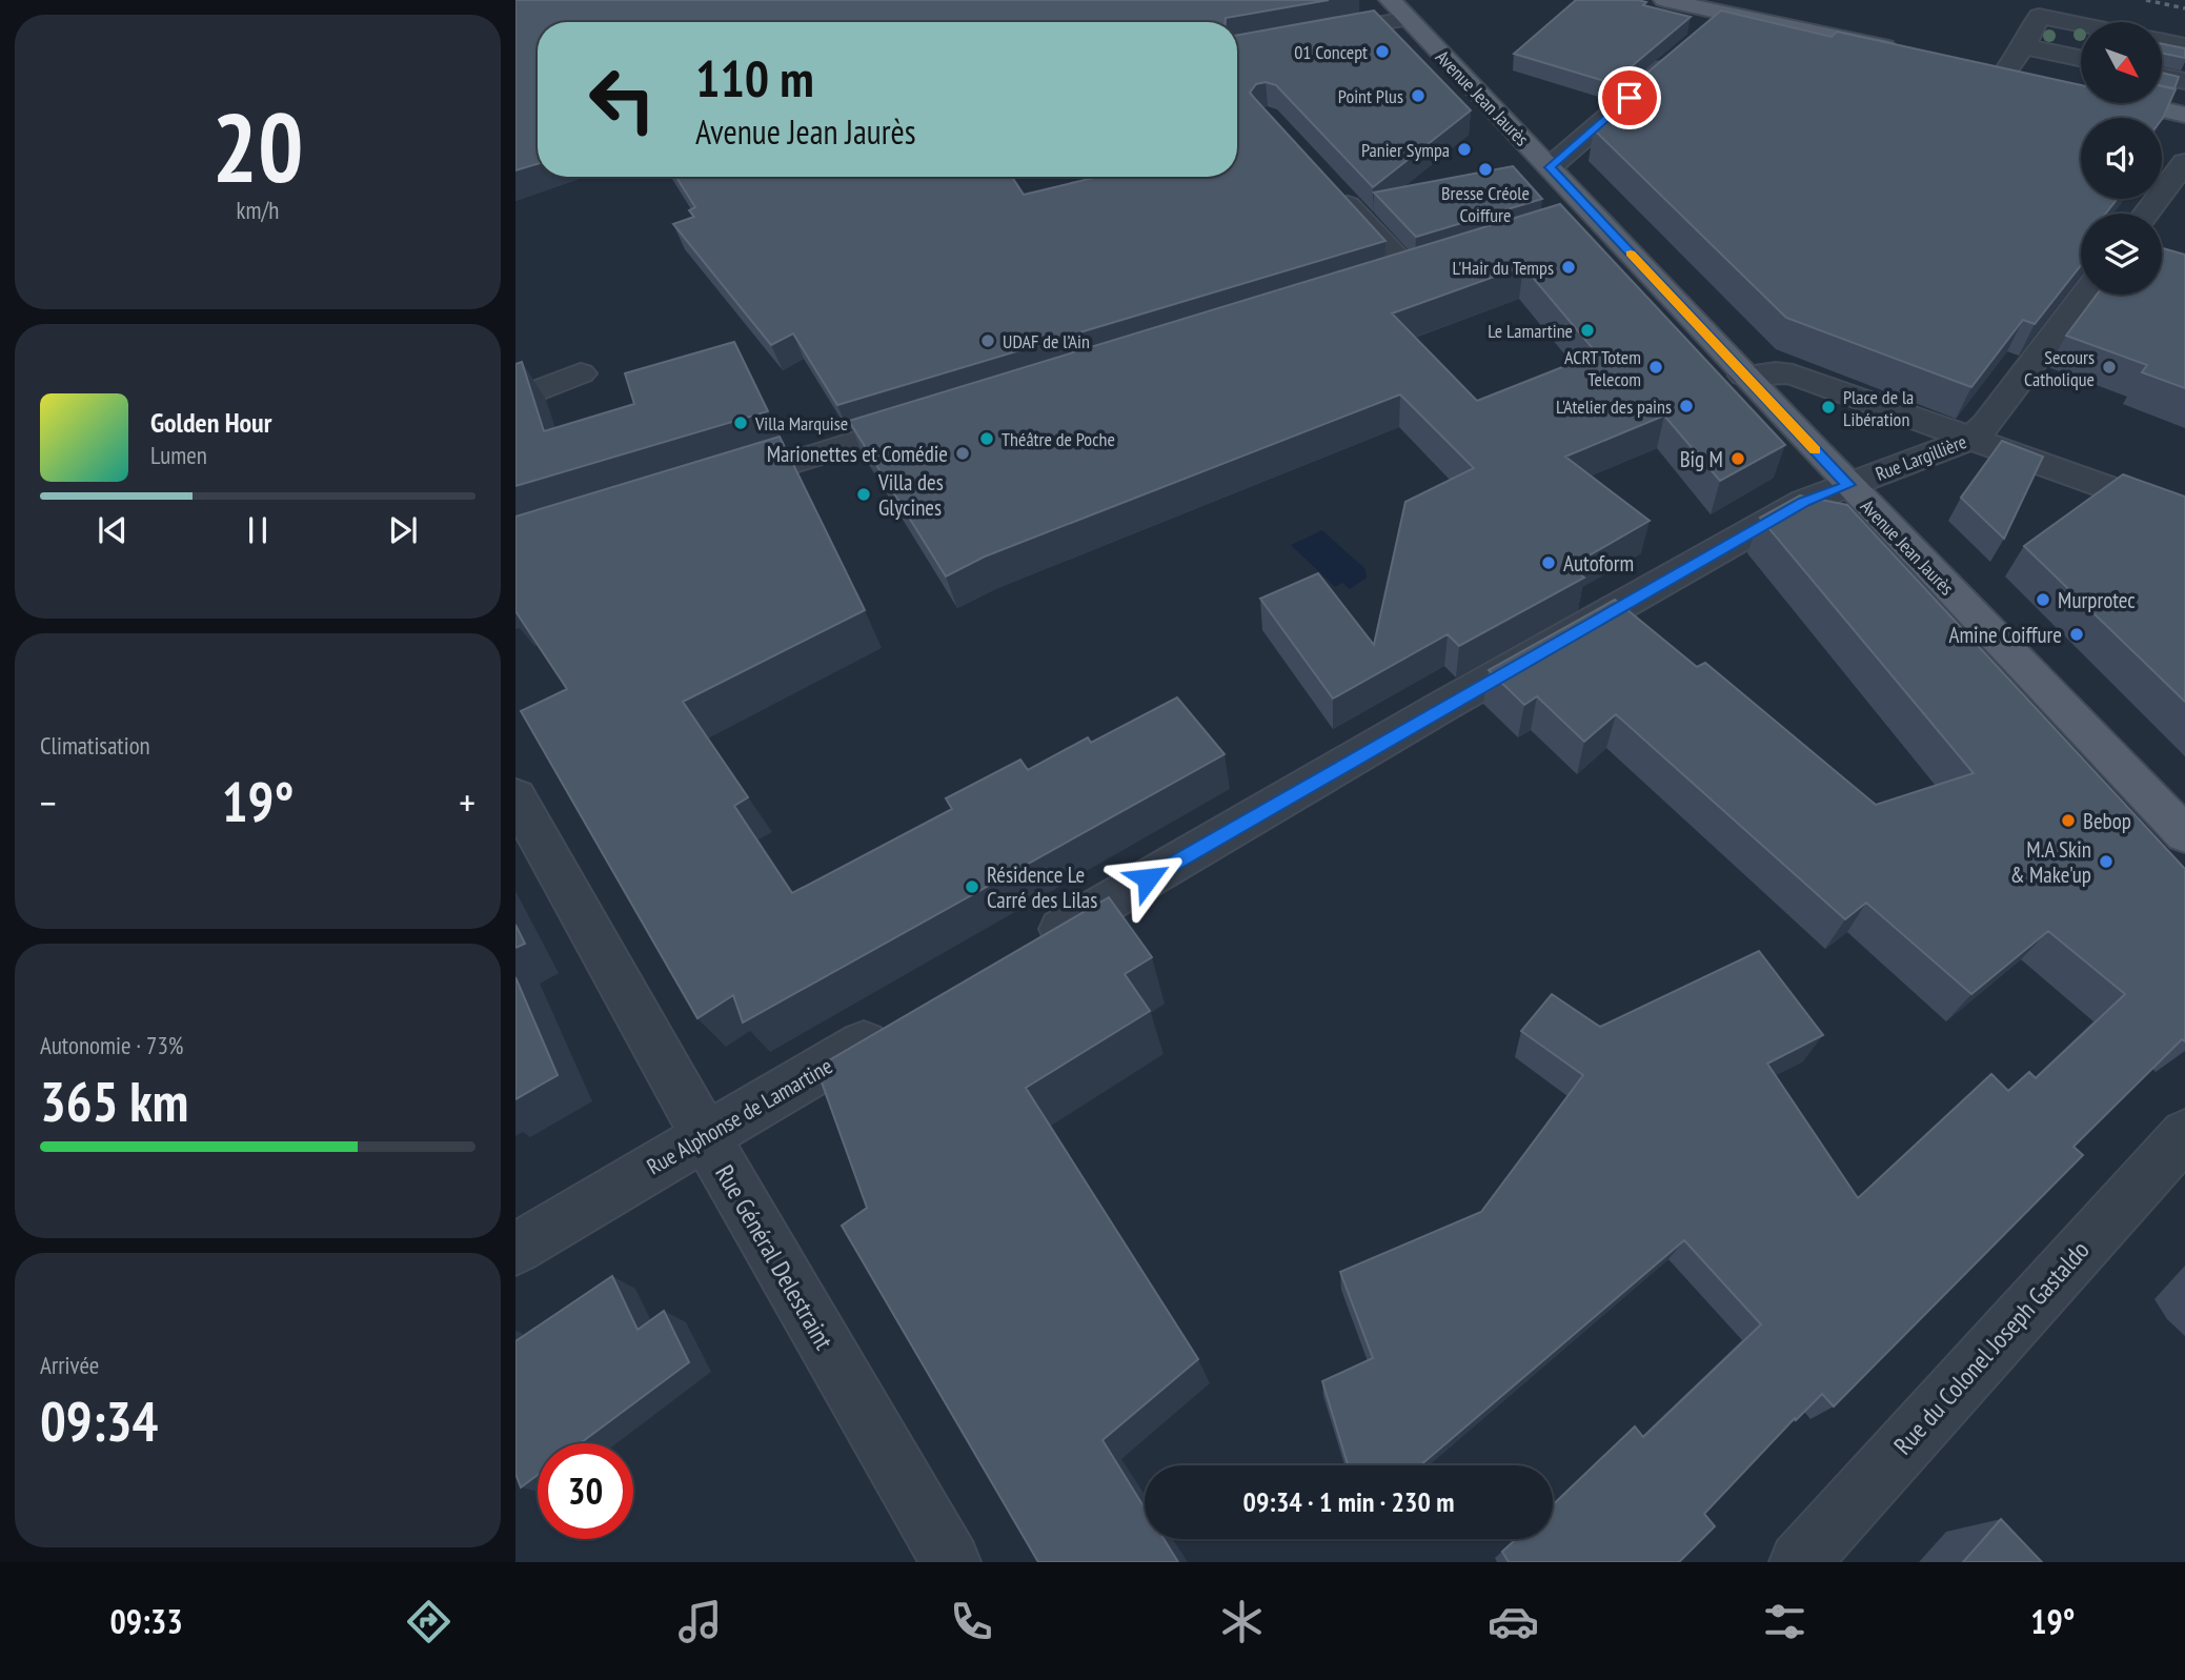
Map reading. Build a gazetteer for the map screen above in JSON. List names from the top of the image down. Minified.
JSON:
{"streets":{"main road":["Avenue Jean Jaurès"],"street":["Rue Largillière","Rue Alphonse de Lamartine","Rue Général Delestraint","Rue du Colonel Joseph Gastaldo"]},"crossings":[["Avenue Jean Jaurès","Rue Largillière"],["Rue Alphonse de Lamartine","Rue Général Delestraint"]],"places":["01 Concept","Point Plus","Panier Sympa","Bresse Créole Coiffure","L'Hair du Temps","Le Lamartine","UDAF de l’Ain","ACRT Totem Telecom","Secours Catholique","L'Atelier des pains","Place de la Libération","Villa Marquise","Théâtre de Poche","Marionettes et Comédie","Big M","Villa des Glycines","Autoform","Murprotec","Amine Coiffure","Bebop","M.A Skin & Make'up","Résidence Le Carré des Lilas"],"north":"bottom right","page":{"tile":[["20","km/h"],"Climatisation",["Autonomie · 73%","365 km"],["Arrivée","09:34"]],"turn":["110 m","Avenue Jean Jaurès"],"song":["Golden Hour","Lumen"],"heat":["−","19°","+"],"limit":"30","trip":"09:34 · 1 min · 230 m","tabs":["09:33","19°"]}}
